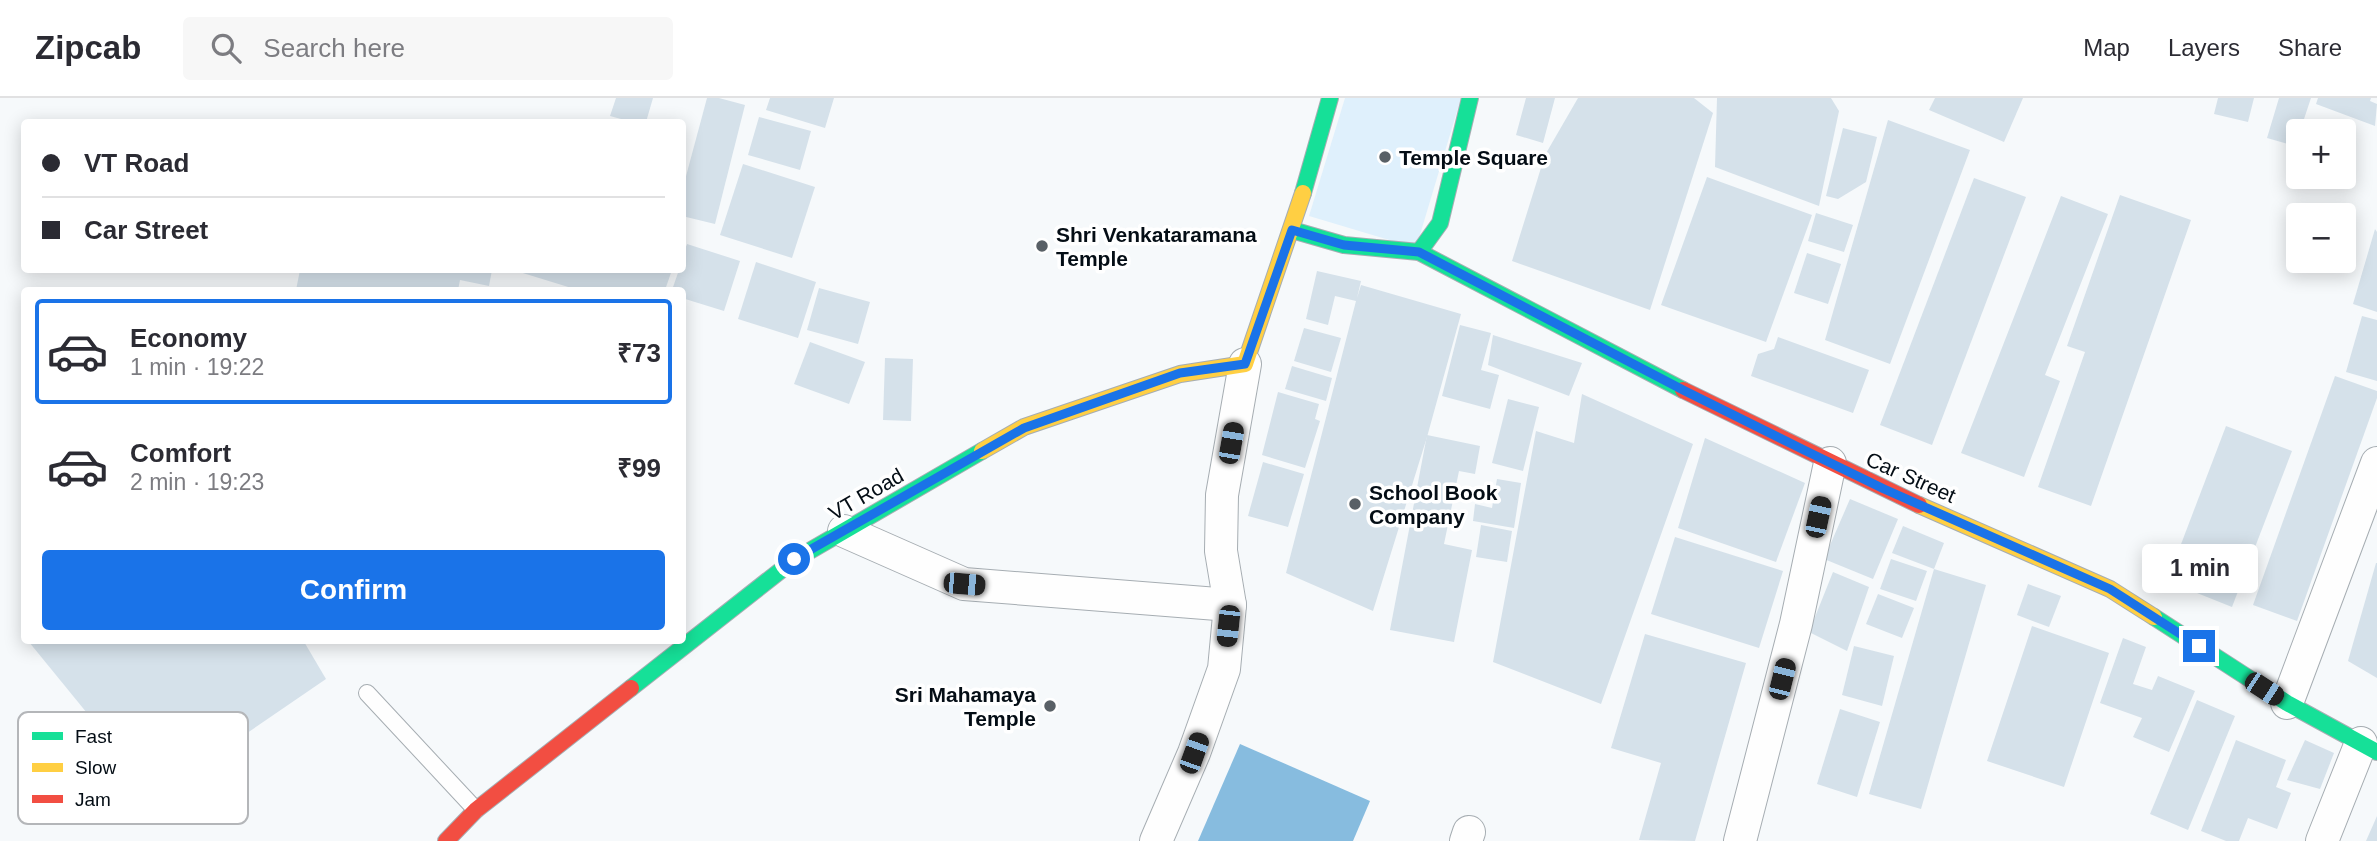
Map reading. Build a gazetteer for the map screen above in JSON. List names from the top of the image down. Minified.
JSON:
{"streets":{"street":["Car Street","VT Road"]},"places":["Temple Square","Shri Venkataramana Temple","School Book Company","Sri Mahamaya Temple"],"legend":["Fast","Slow","Jam"],"page":{"header":"Zipcab","search":"Search here","nav":["Map","Layers","Share"],"map_buttons":["+","−"],"banner":["VT Road","Car Street"],"list":[{"name":"Economy","note":"1 min · 19:22","value":"₹73"},{"name":"Comfort","note":"2 min · 19:23","value":"₹99"}],"buttons":"Confirm","bubble":"1 min"}}
